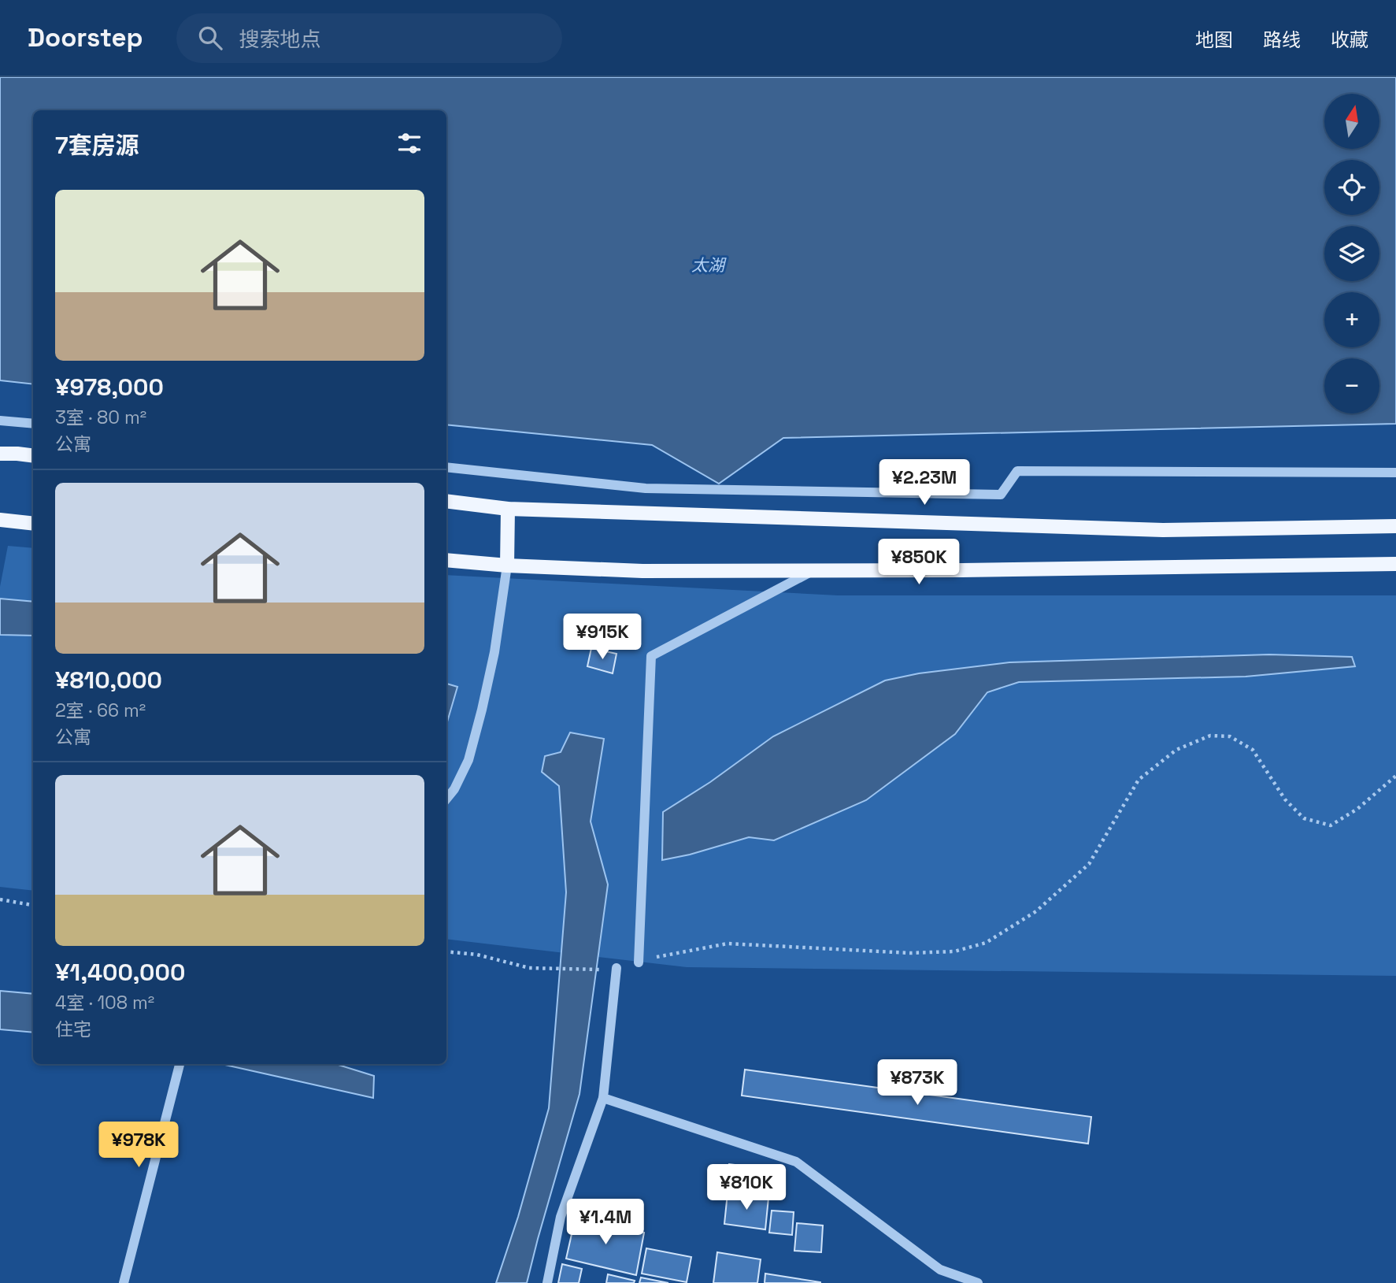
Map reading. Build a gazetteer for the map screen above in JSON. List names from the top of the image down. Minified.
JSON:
{"water":["太湖"],"north":"top","page":{"header":"Doorstep","search":"搜索地点","nav":["地图","路线","收藏"],"map_buttons":["+","−"],"heading":"7套房源","list":[{"name":"¥978,000","note":"3室 · 80 m² · 公寓"},{"name":"¥810,000","note":"2室 · 66 m² · 公寓"},{"name":"¥1,400,000","note":"4室 · 108 m² · 住宅"}],"price":["¥2.23M","¥850K","¥915K","¥873K","¥978K","¥810K","¥1.4M"]}}
